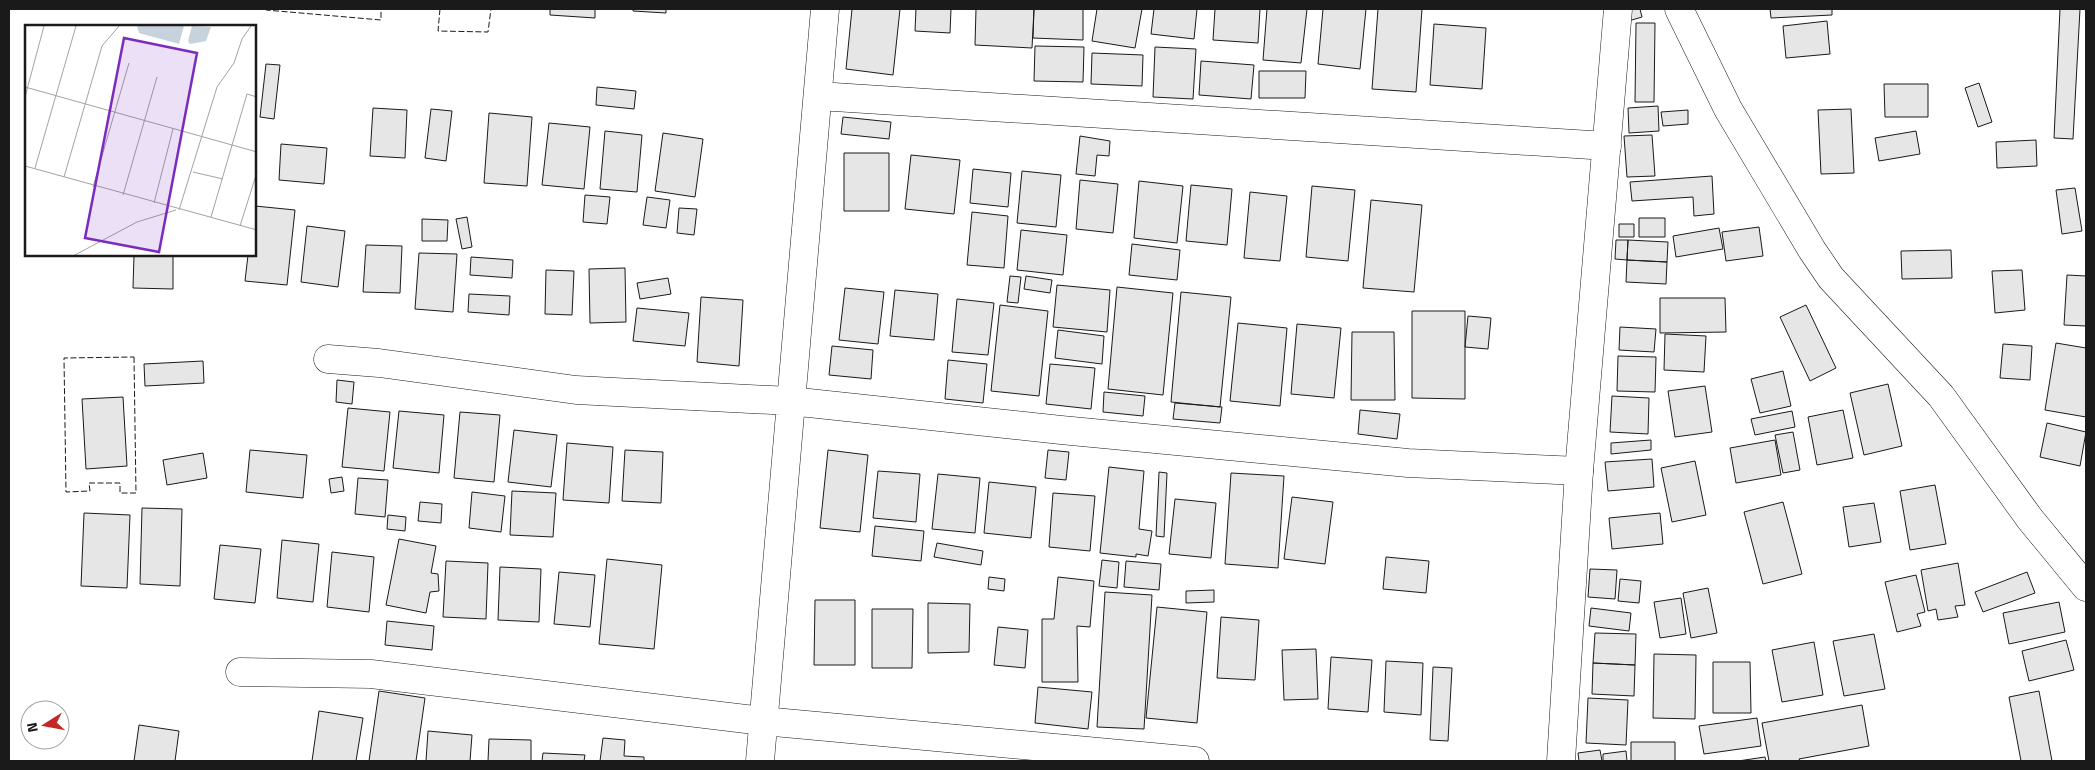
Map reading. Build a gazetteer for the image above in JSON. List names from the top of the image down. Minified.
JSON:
{"north":"left"}
